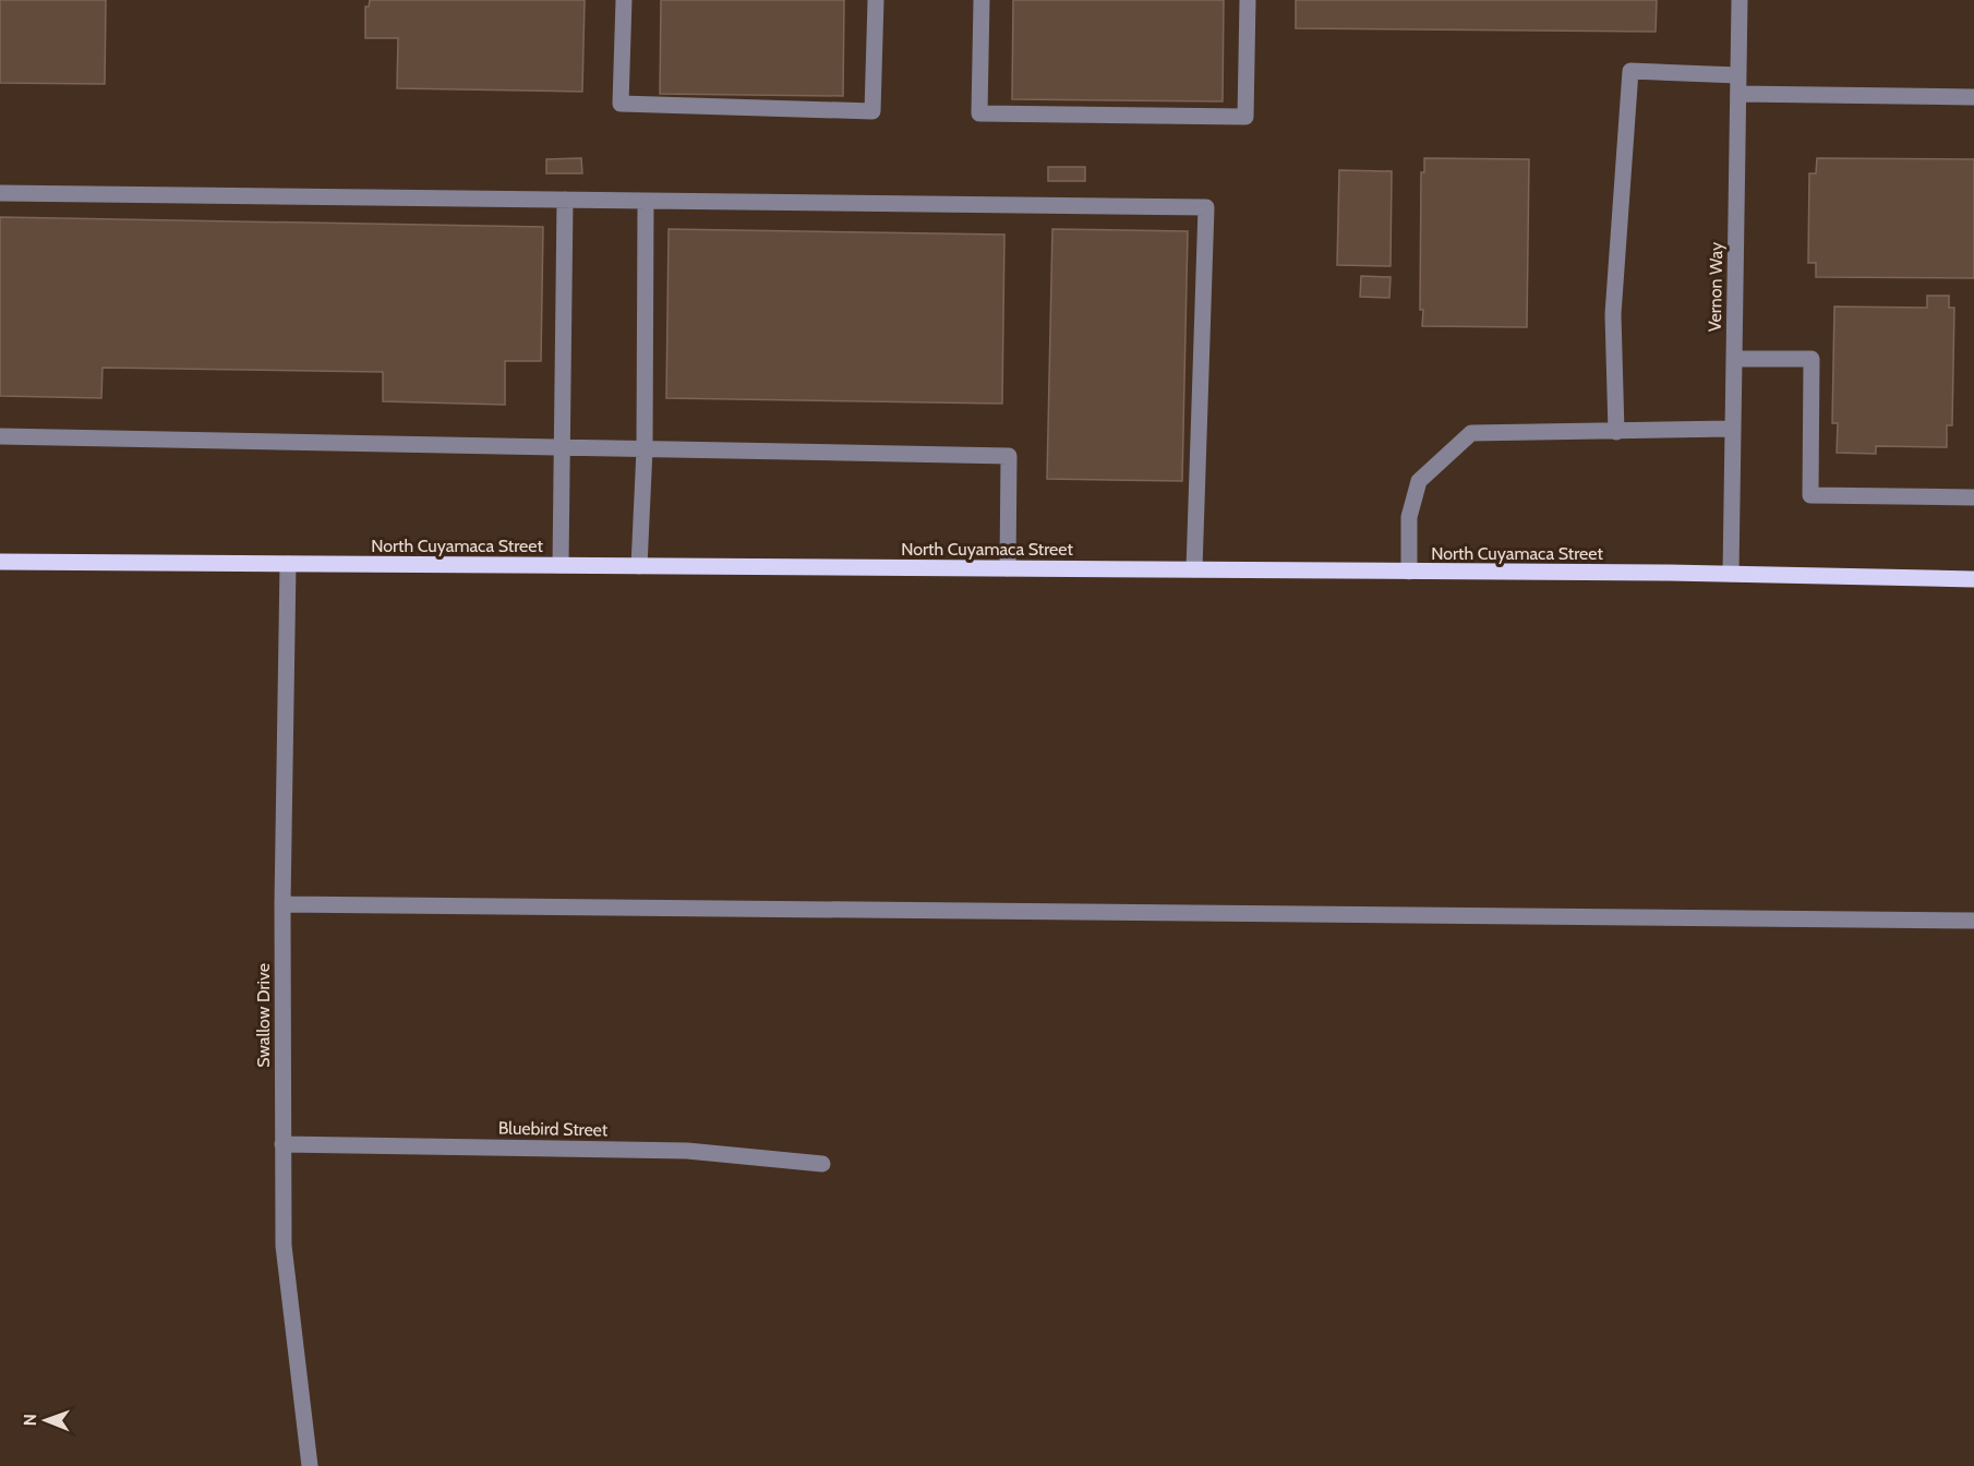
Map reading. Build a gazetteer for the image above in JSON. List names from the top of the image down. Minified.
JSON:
{"streets":{"main road":["North Cuyamaca Street"],"street":["Vernon Way","Swallow Drive","Bluebird Street"]},"crossings":[["Vernon Way","North Cuyamaca Street"],["North Cuyamaca Street","Swallow Drive"],["Swallow Drive","Bluebird Street"]],"north":"left"}
